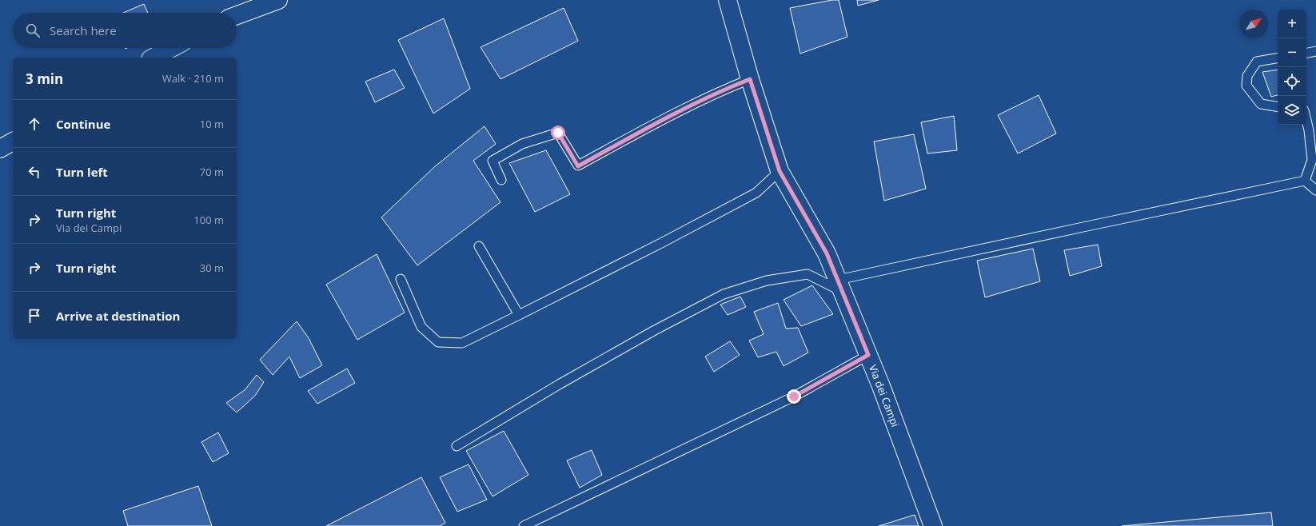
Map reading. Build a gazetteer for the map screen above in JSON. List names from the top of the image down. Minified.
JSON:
{"streets":{"street":["Via dei Campi"]},"north":"top right","page":{"map_buttons":["+","−"],"search":"Search here","heading":["3 min","Walk · 210 m"],"list":[["Continue","10 m"],["Turn left","70 m"],["Turn right","Via dei Campi","100 m"],["Turn right","30 m"],"Arrive at destination"]}}
